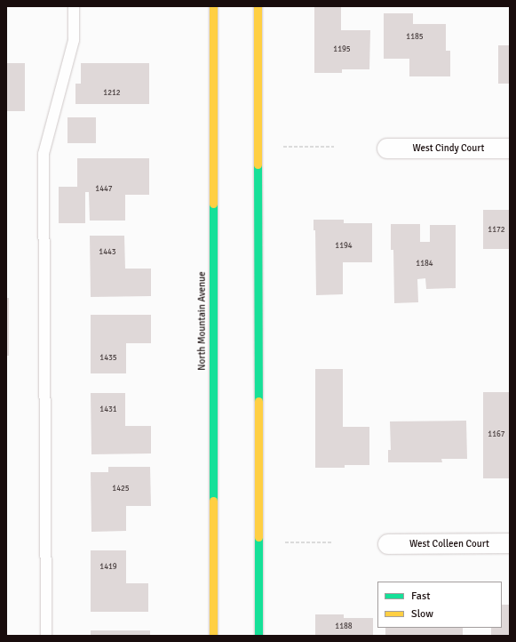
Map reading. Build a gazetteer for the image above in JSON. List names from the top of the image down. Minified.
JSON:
{"streets":{"main road":["North Mountain Avenue"],"street":["West Cindy Court","West Colleen Court"]},"house_numbers":["1185","1195","1212","1447","1172","1194","1443","1184","1435","1431","1167","1425","1419","1188"],"legend":["Fast","Slow"]}
